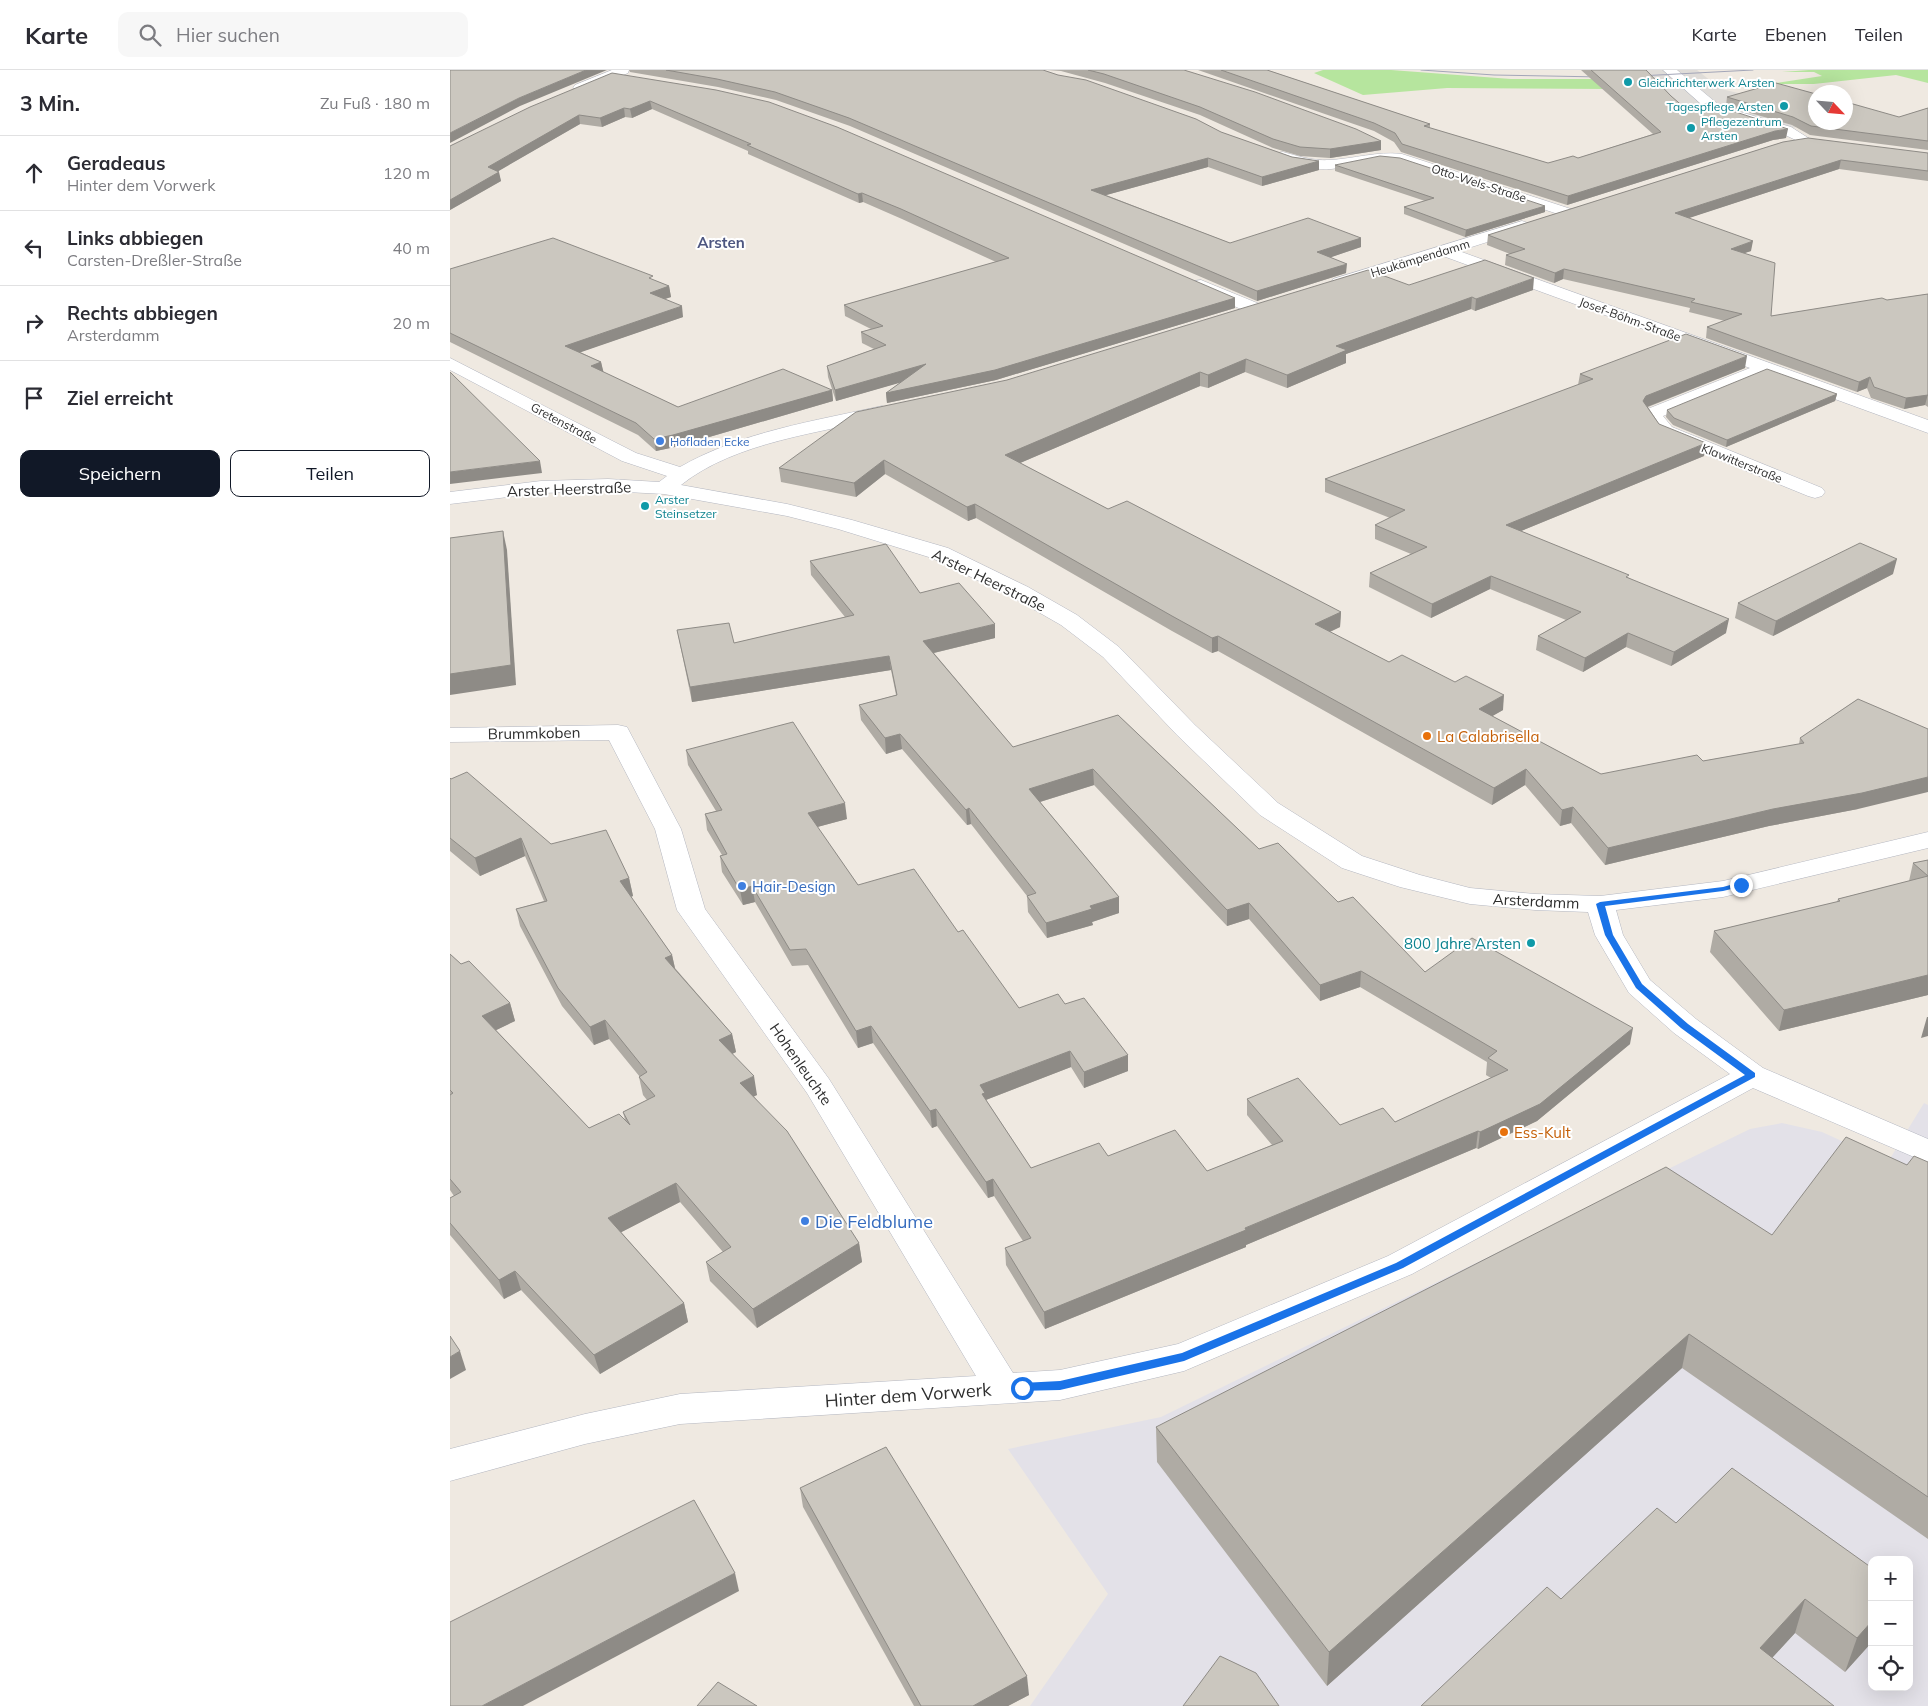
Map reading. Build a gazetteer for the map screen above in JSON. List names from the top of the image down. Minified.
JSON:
{"streets":{"street":["Otto-Wels-Straße","Heukämpendamm","Josef-Böhm-Straße","Gretenstraße","Klawitterstraße","Arster Heerstraße","Brummkoben","Arsterdamm","Hohenleuchte","Hinter dem Vorwerk"]},"crossings":[["Otto-Wels-Straße","Heukämpendamm"],["Heukämpendamm","Josef-Böhm-Straße"],["Josef-Böhm-Straße","Klawitterstraße"],["Gretenstraße","Arster Heerstraße"],["Arster Heerstraße","Arsterdamm"],["Brummkoben","Hohenleuchte"],["Hohenleuchte","Hinter dem Vorwerk"]],"districts":["Arsten"],"places":["Gleichrichterwerk Arsten","Tagespflege Arsten","Pflegezentrum Arsten","Hofladen Ecke","Arster Steinsetzer","La Calabrisella","Hair-Design","800 Jahre Arsten","Ess-Kult","Die Feldblume"],"north":"bottom right","page":{"header":"Karte","search":"Hier suchen","nav":["Karte","Ebenen","Teilen"],"heading":["3 Min.","Zu Fuß · 180 m"],"list":[["Geradeaus","Hinter dem Vorwerk","120 m"],["Links abbiegen","Carsten-Dreßler-Straße","40 m"],["Rechts abbiegen","Arsterdamm","20 m"],"Ziel erreicht"],"buttons":["Speichern","Teilen"],"map_buttons":["+","−"]}}
